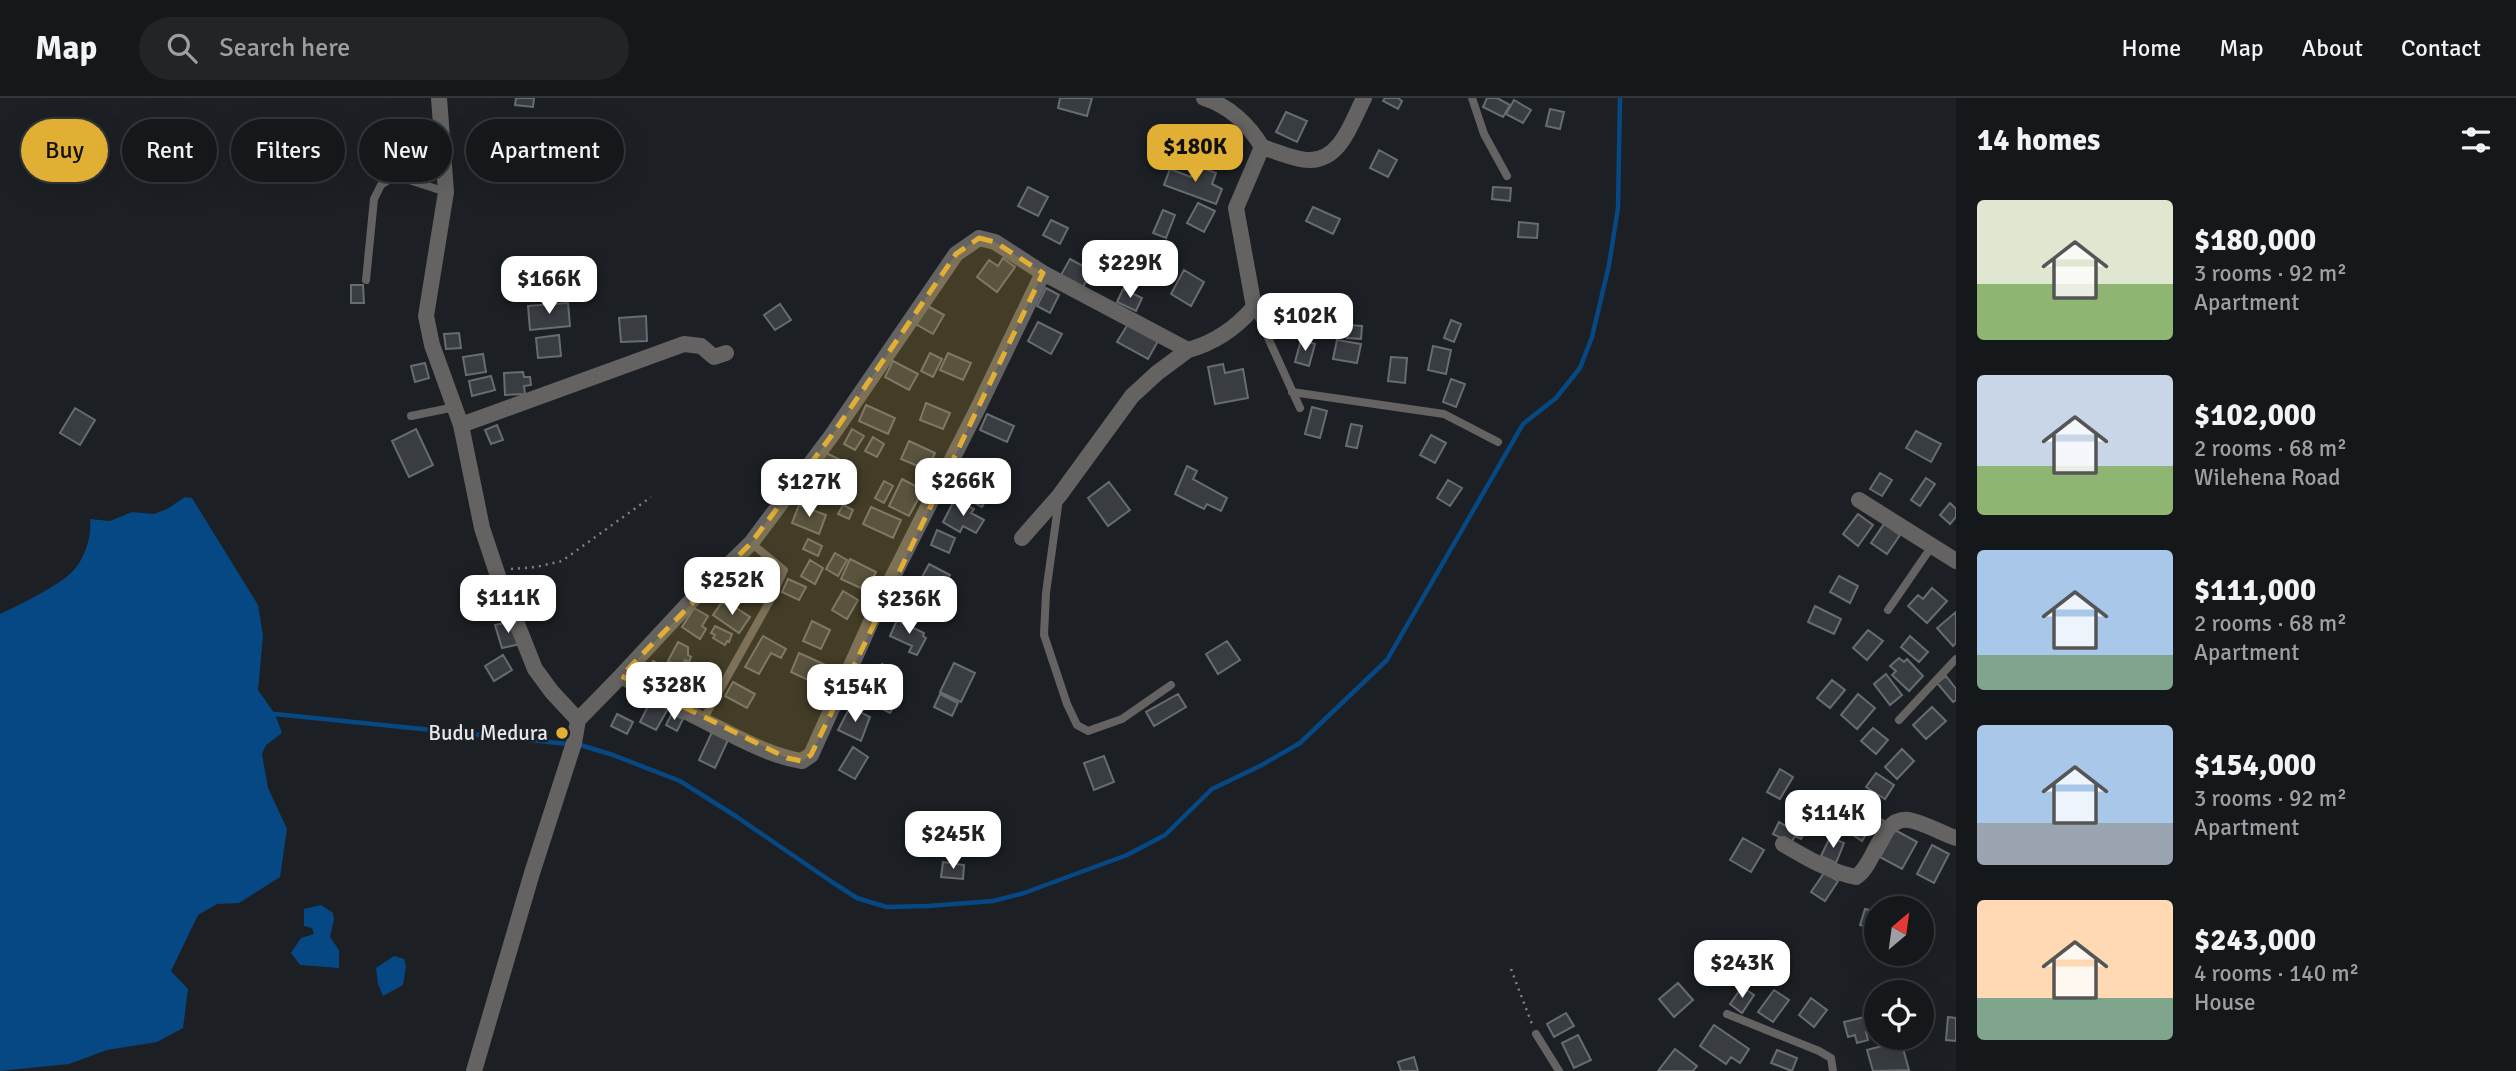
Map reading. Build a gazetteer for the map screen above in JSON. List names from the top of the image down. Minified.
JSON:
{"places":["Budu Medura"],"north":"top right","page":{"header":"Map","search":"Search here","nav":["Home","Map","About","Contact"],"heading":"14 homes","chip":["Buy","Rent","Filters","New","Apartment"],"price":["$180K","$229K","$166K","$102K","$266K","$127K","$252K","$111K","$236K","$328K","$154K","$114K","$245K","$243K"],"list":[{"name":"$180,000","note":"3 rooms · 92 m² · Apartment"},{"name":"$102,000","note":"2 rooms · 68 m² · Wilehena Road"},{"name":"$111,000","note":"2 rooms · 68 m² · Apartment"},{"name":"$154,000","note":"3 rooms · 92 m² · Apartment"},{"name":"$243,000","note":"4 rooms · 140 m² · House"}]}}
